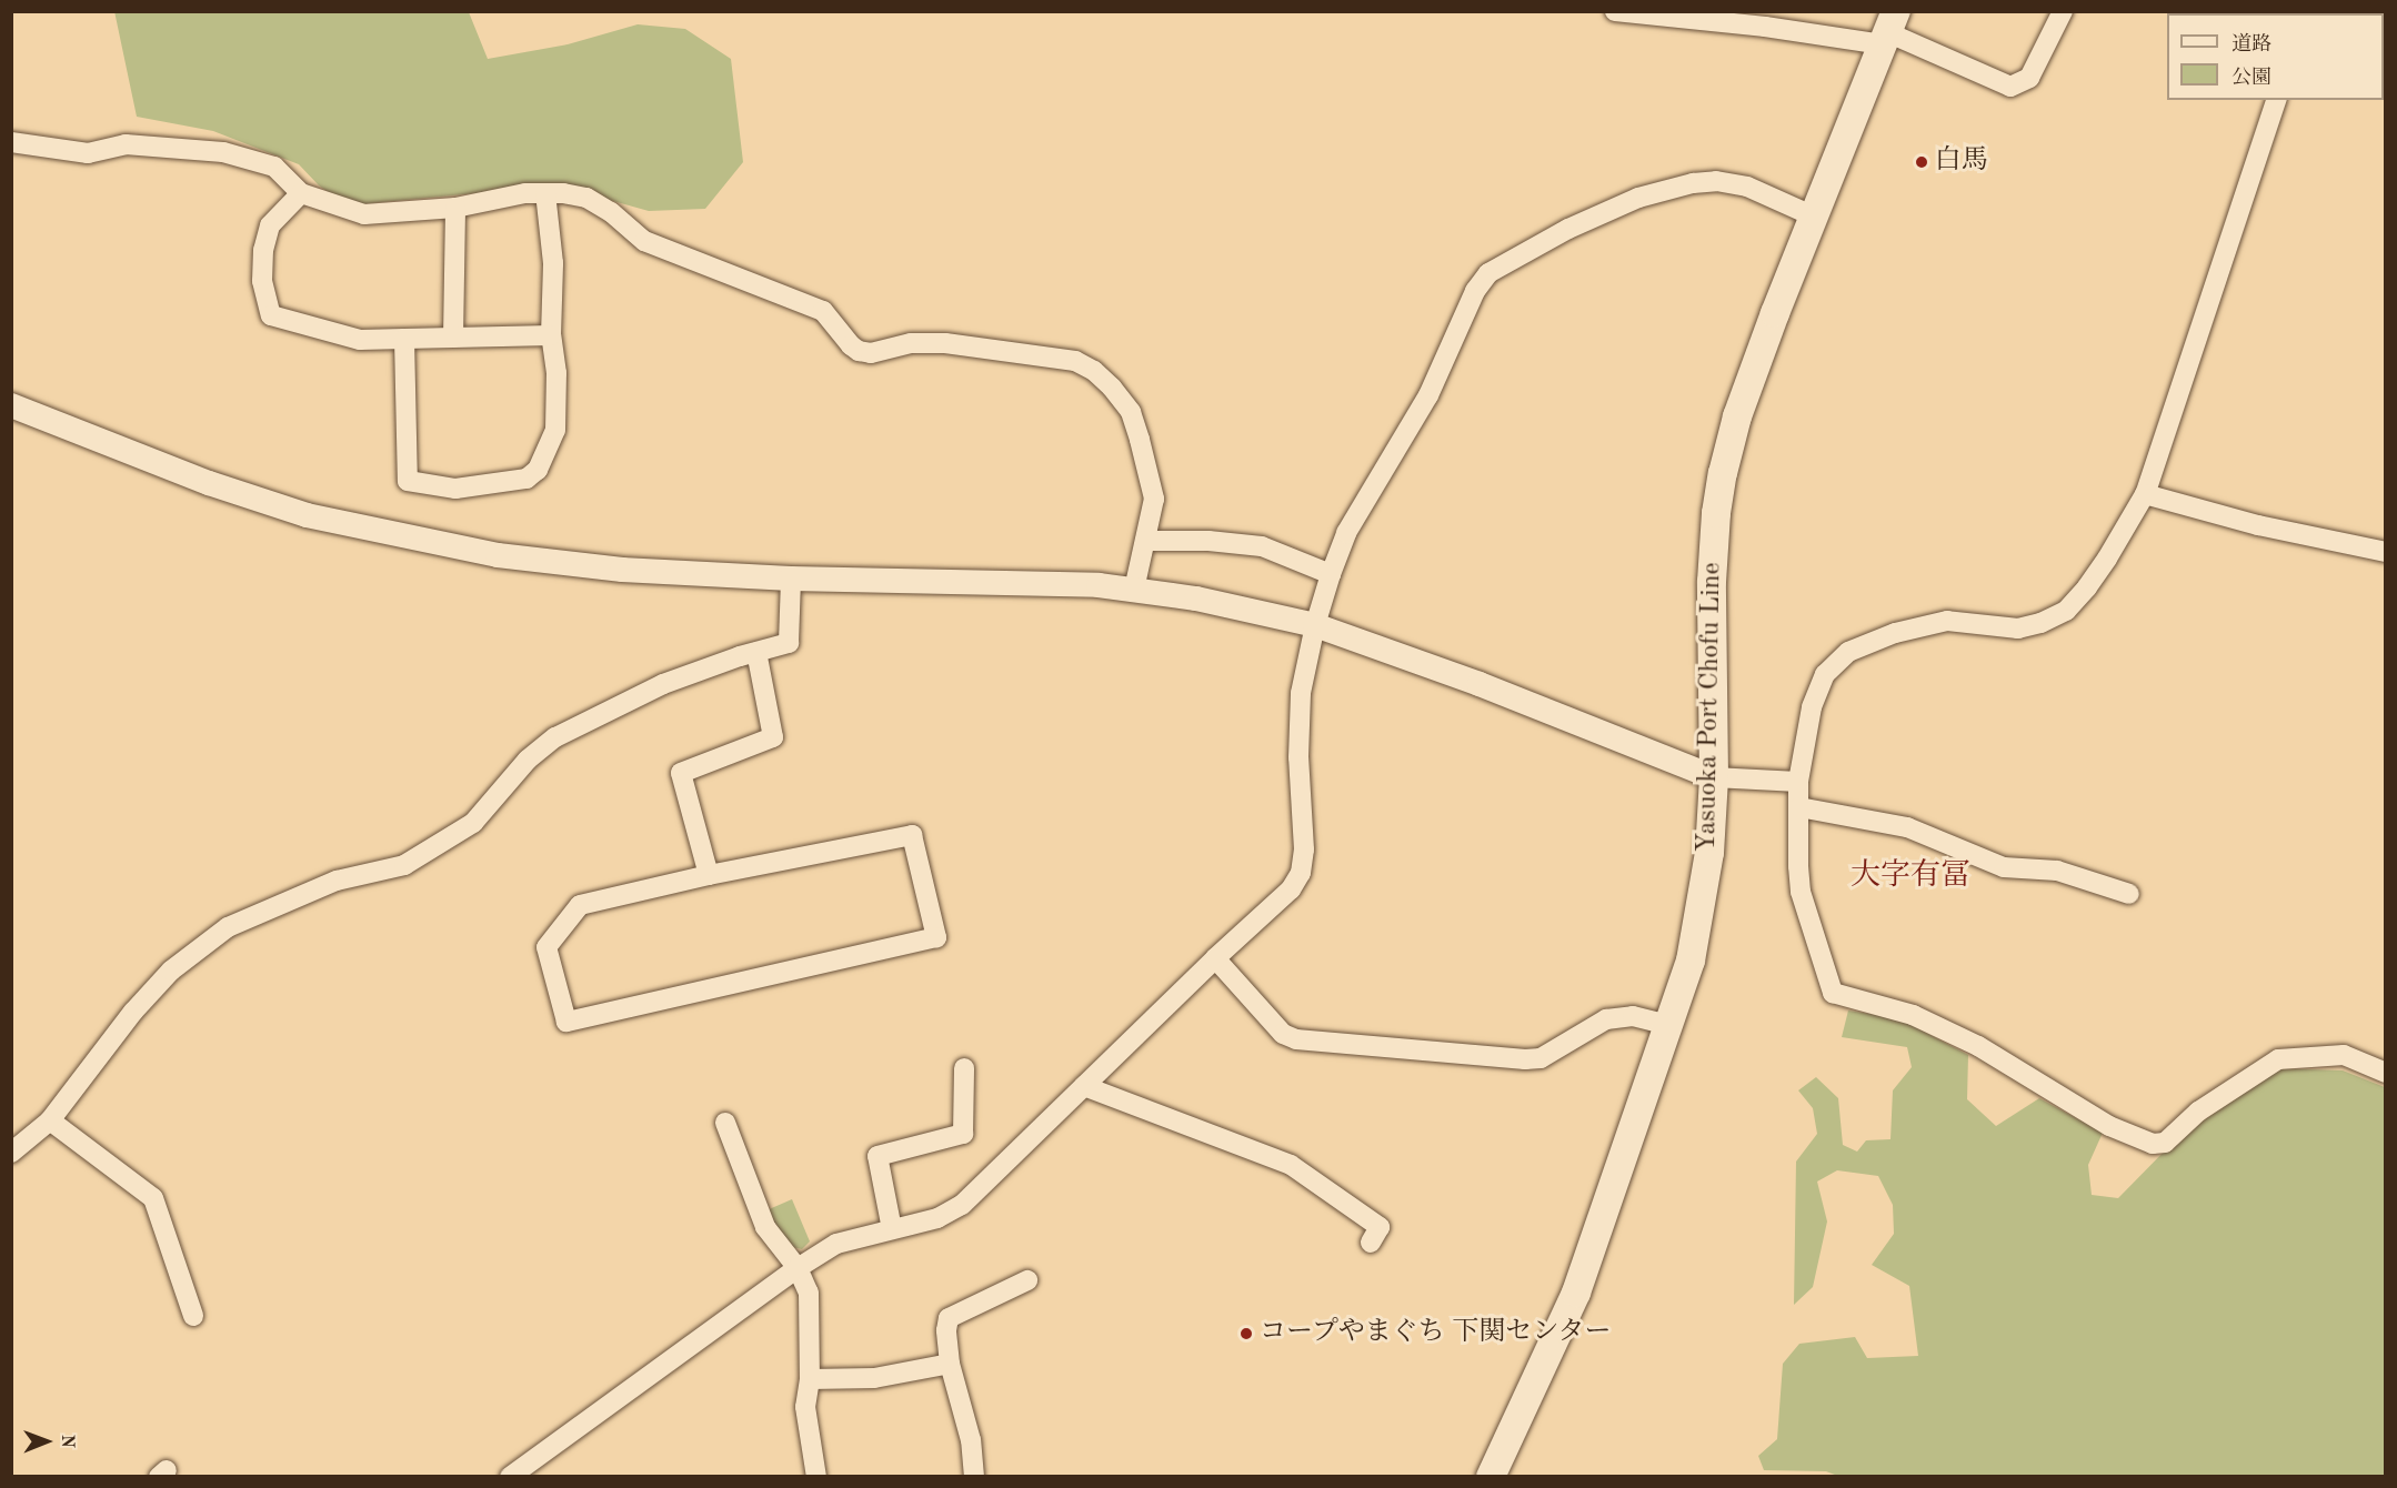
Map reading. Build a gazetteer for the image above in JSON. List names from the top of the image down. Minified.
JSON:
{"streets":{"main road":["Yasuoka Port Chofu Line"]},"districts":["大字有冨"],"places":["白馬","コープやまぐち 下関センター"],"legend":["道路","公園"],"north":"right"}
